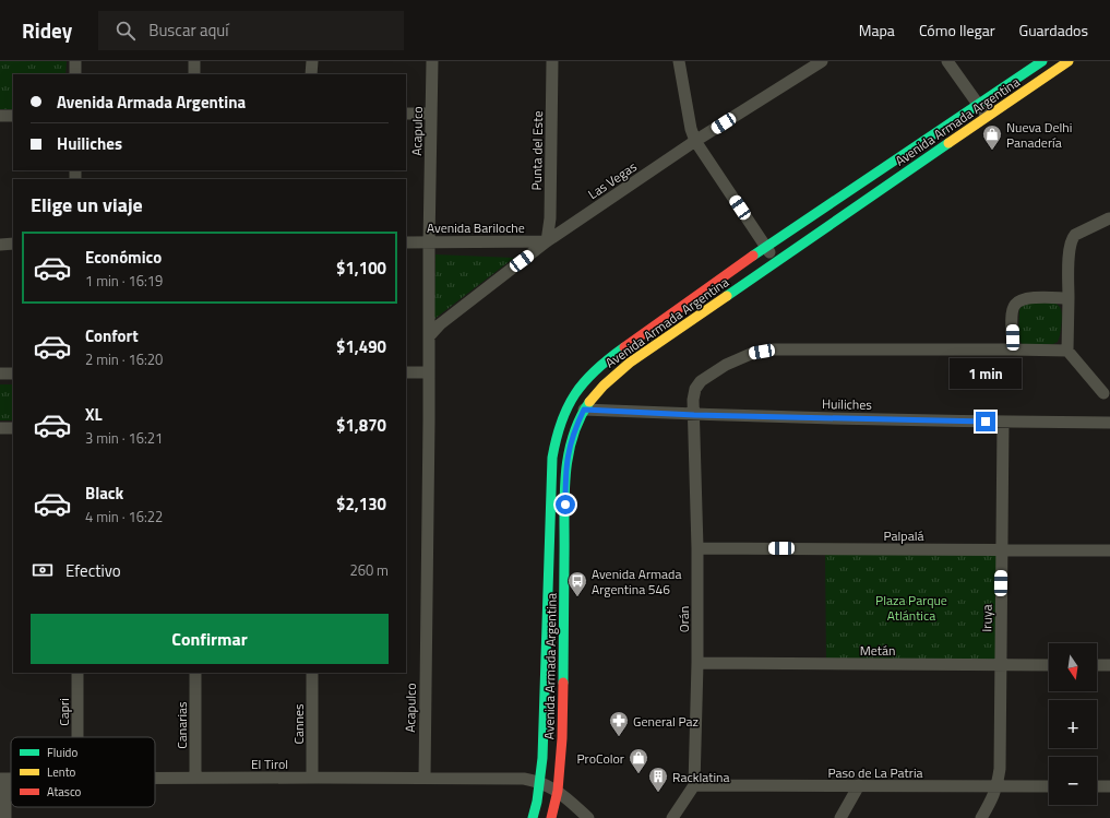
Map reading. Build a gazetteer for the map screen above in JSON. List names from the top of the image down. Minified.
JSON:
{"streets":{"main road":["Avenida Armada Argentina"],"street":["Acapulco","Punta del Este","Las Vegas","Avenida Bariloche","Huiliches","Palpalá","Iruya","Orán","Metán","Capri","Cannes","Canarias","El Tirol","Paso de La Patria"]},"crossings":[["Avenida Armada Argentina","Huiliches"],["Avenida Armada Argentina","El Tirol"],["Acapulco","Las Vegas"],["Acapulco","Avenida Bariloche"],["Acapulco","El Tirol"],["Punta del Este","Las Vegas"],["Punta del Este","Avenida Bariloche"],["Las Vegas","Avenida Bariloche"],["Huiliches","Iruya"],["Huiliches","Orán"],["Palpalá","Iruya"],["Palpalá","Orán"],["Iruya","Metán"],["Iruya","Paso de La Patria"],["Orán","Metán"],["Orán","Paso de La Patria"],["Cannes","El Tirol"],["Canarias","El Tirol"]],"parks":["Plaza Parque Atlántica"],"places":{"shop":["Nueva Delhi Panadería","ProColor"],"bus stop":["Avenida Armada Argentina 546"],"pharmacy":["General Paz"],"building":["Racklatina"]},"legend":["Fluido","Lento","Atasco"],"north":"bottom","page":{"header":"Ridey","search":"Buscar aquí","nav":["Mapa","Cómo llegar","Guardados"],"banner":["Avenida Armada Argentina","Huiliches"],"heading":"Elige un viaje","list":[{"name":"Económico","note":"1 min · 16:19","value":"$1,100"},{"name":"Confort","note":"2 min · 16:20","value":"$1,490"},{"name":"XL","note":"3 min · 16:21","value":"$1,870"},{"name":"Black","note":"4 min · 16:22","value":"$2,130"}],"bubble":"1 min","pay":["Efectivo","260 m"],"buttons":"Confirmar","map_buttons":["+","−"]}}
